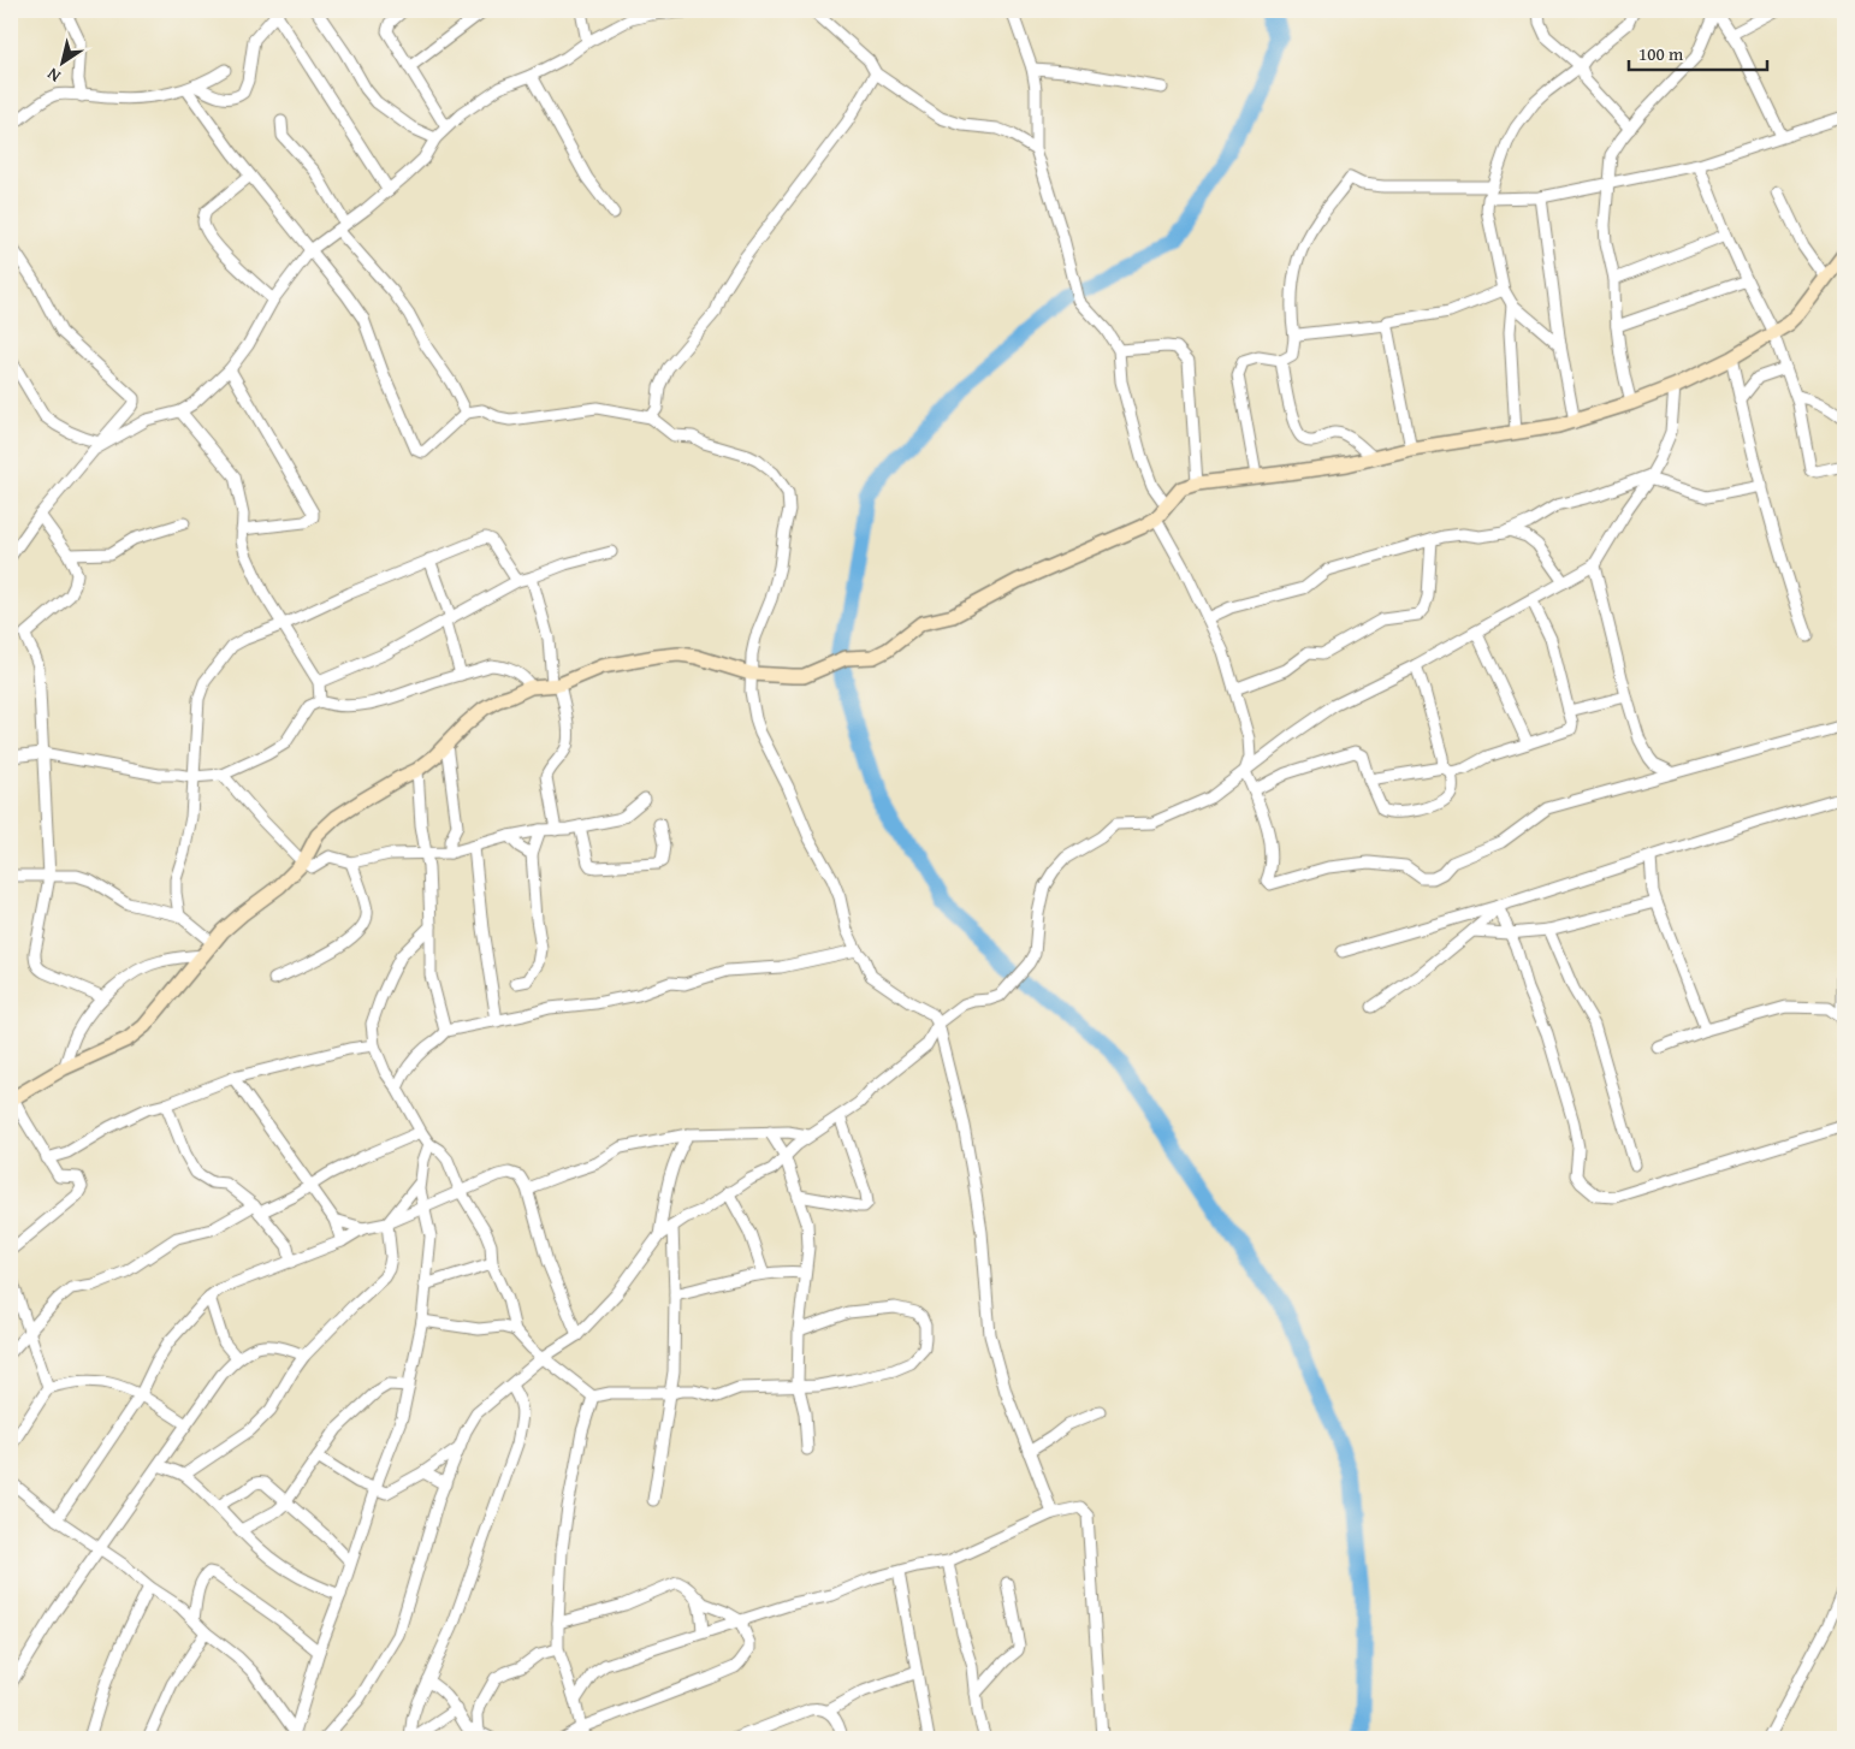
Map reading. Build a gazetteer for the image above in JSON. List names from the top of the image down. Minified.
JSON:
{"scale_bar":"100 m","north":"bottom left"}
